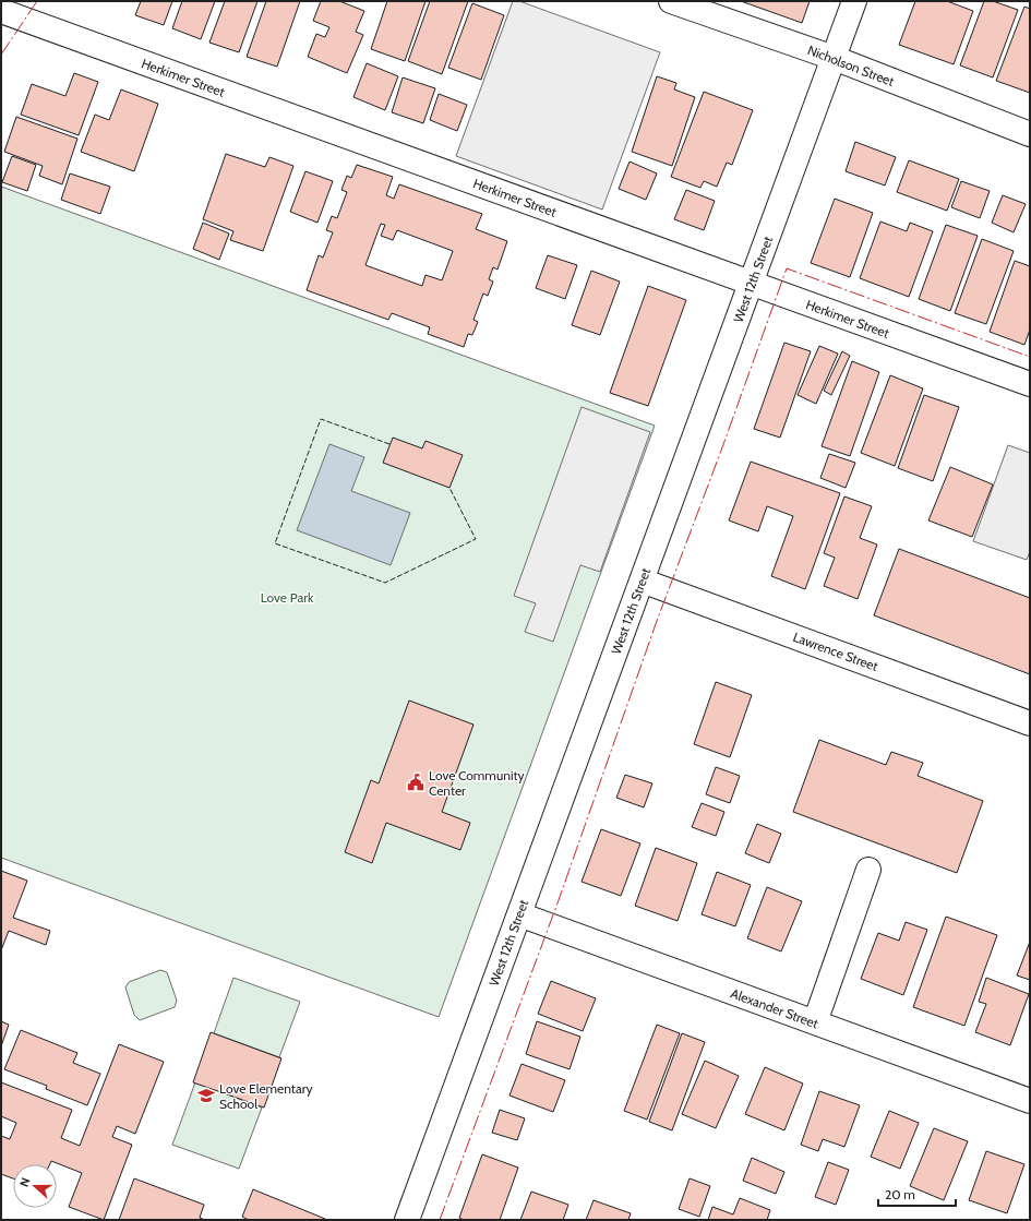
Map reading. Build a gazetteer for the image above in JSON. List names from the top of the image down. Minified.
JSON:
{"streets":{"street":["Nicholson Street","Herkimer Street","West 12th Street","Lawrence Street","Alexander Street"]},"crossings":[["Nicholson Street","West 12th Street"],["Herkimer Street","West 12th Street"],["West 12th Street","Lawrence Street"],["West 12th Street","Alexander Street"]],"parks":["Love Park"],"places":{"public building":["Love Community Center"],"school or university":["Love Elementary School"]},"scale_bar":"20 m","north":"left"}
